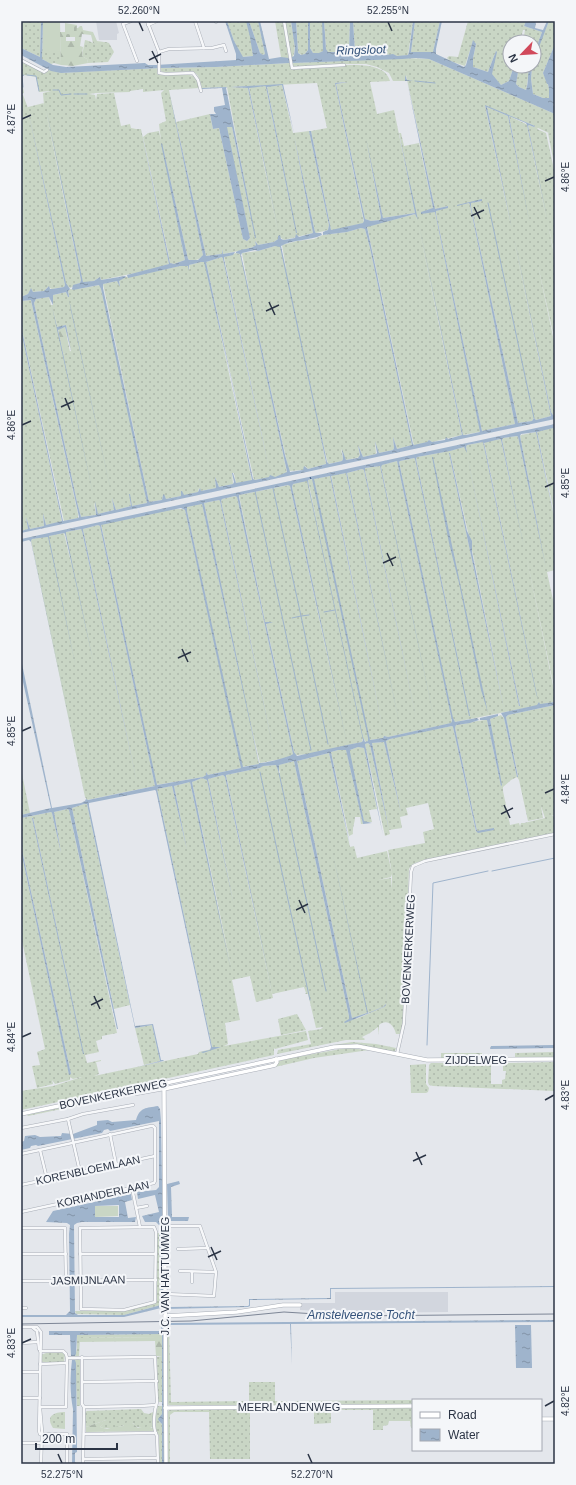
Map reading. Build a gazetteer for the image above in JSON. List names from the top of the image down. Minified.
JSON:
{"streets":{"street":["BOVENKERKERWEG","ZIJDELWEG","KORENBLOEMLAAN","KORIANDERLAAN","J.C. VAN HATTUMWEG","JASMIJNLAAN","MEERLANDENWEG"]},"crossings":[["BOVENKERKERWEG","ZIJDELWEG"],["BOVENKERKERWEG","J.C. VAN HATTUMWEG"],["KORENBLOEMLAAN","KORIANDERLAAN"],["J.C. VAN HATTUMWEG","MEERLANDENWEG"]],"water":["Ringsloot","Amstelveense Tocht"],"legend":["Road","Water"],"scale_bar":"200 m","north":"bottom left","coordinates":["52.260°N","52.255°N","4.87°E","4.86°E","4.85°E","4.84°E","4.83°E","4.82°E","52.275°N","52.270°N"]}
